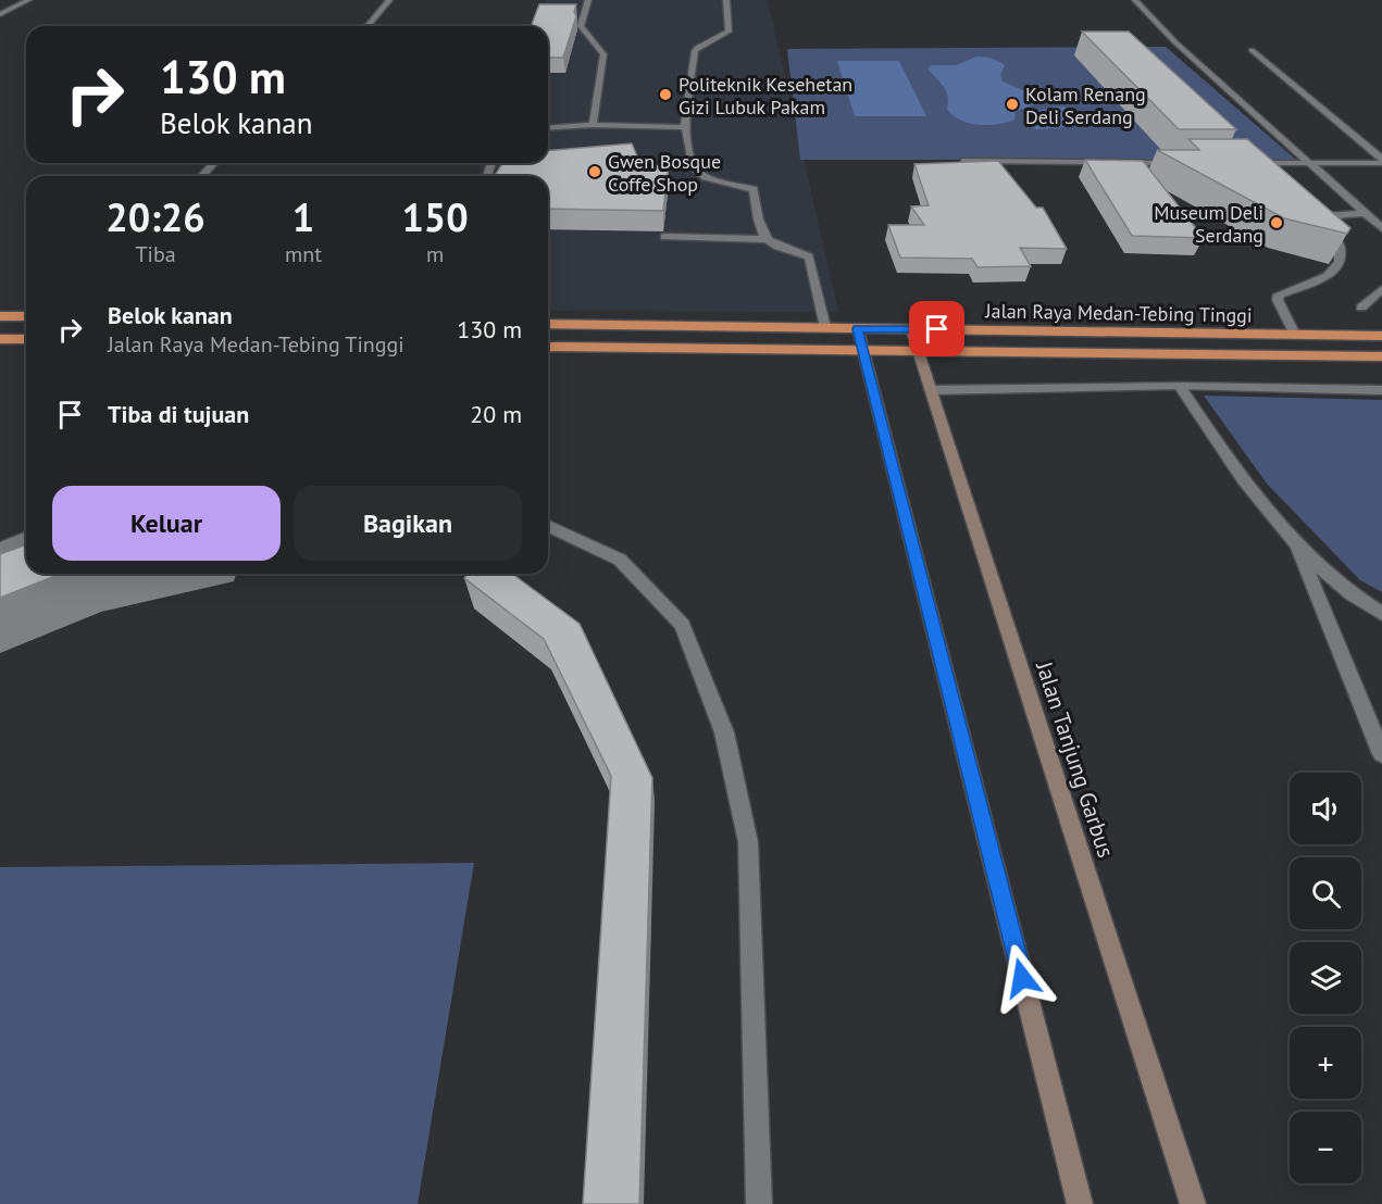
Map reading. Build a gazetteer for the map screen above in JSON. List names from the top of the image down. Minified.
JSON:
{"streets":{"highway":["Jalan Raya Medan-Tebing Tinggi"],"street":["Jalan Tanjung Garbus"]},"crossings":[["Jalan Raya Medan-Tebing Tinggi","Jalan Tanjung Garbus"]],"places":["Politeknik Kesehetan Gizi Lubuk Pakam","Kolam Renang Deli Serdang","Gwen Bosque Coffe Shop","Museum Deli Serdang"],"page":{"turn":["130 m","Belok kanan"],"eta":["20:26","Tiba","1","mnt","150","m"],"list":[{"name":"Belok kanan","note":"Jalan Raya Medan-Tebing Tinggi","value":"130 m"},{"name":"Tiba di tujuan","value":"20 m"}],"buttons":["Keluar","Bagikan"],"map_buttons":["+","−"]}}
